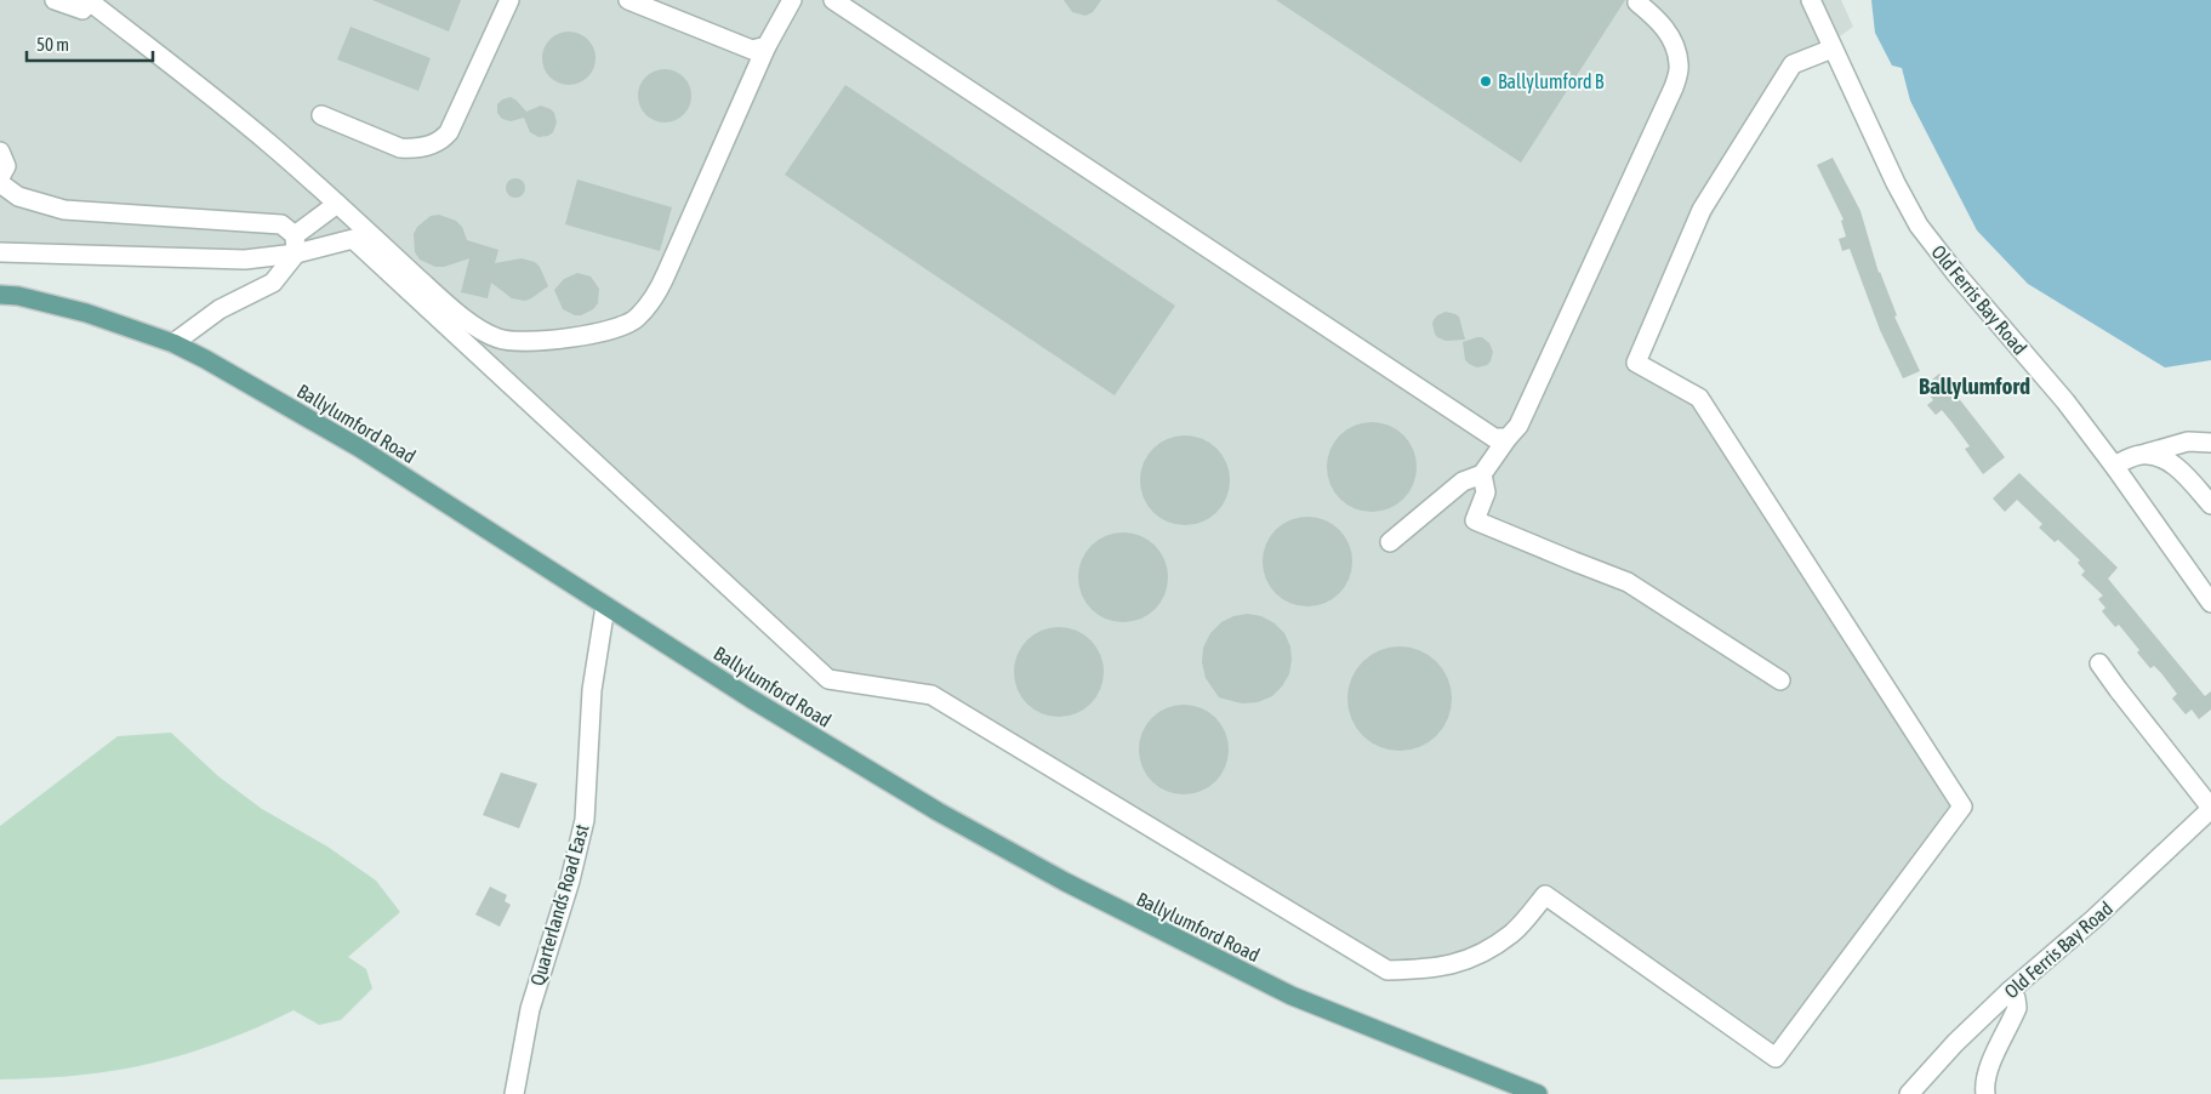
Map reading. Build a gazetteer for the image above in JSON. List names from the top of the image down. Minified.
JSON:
{"streets":{"main road":["Ballylumford Road"],"street":["Old Ferris Bay Road","Quarterlands Road East"]},"crossings":[["Ballylumford Road","Quarterlands Road East"]],"districts":["Ballylumford"],"places":["Ballylumford B"],"scale_bar":"50 m"}
